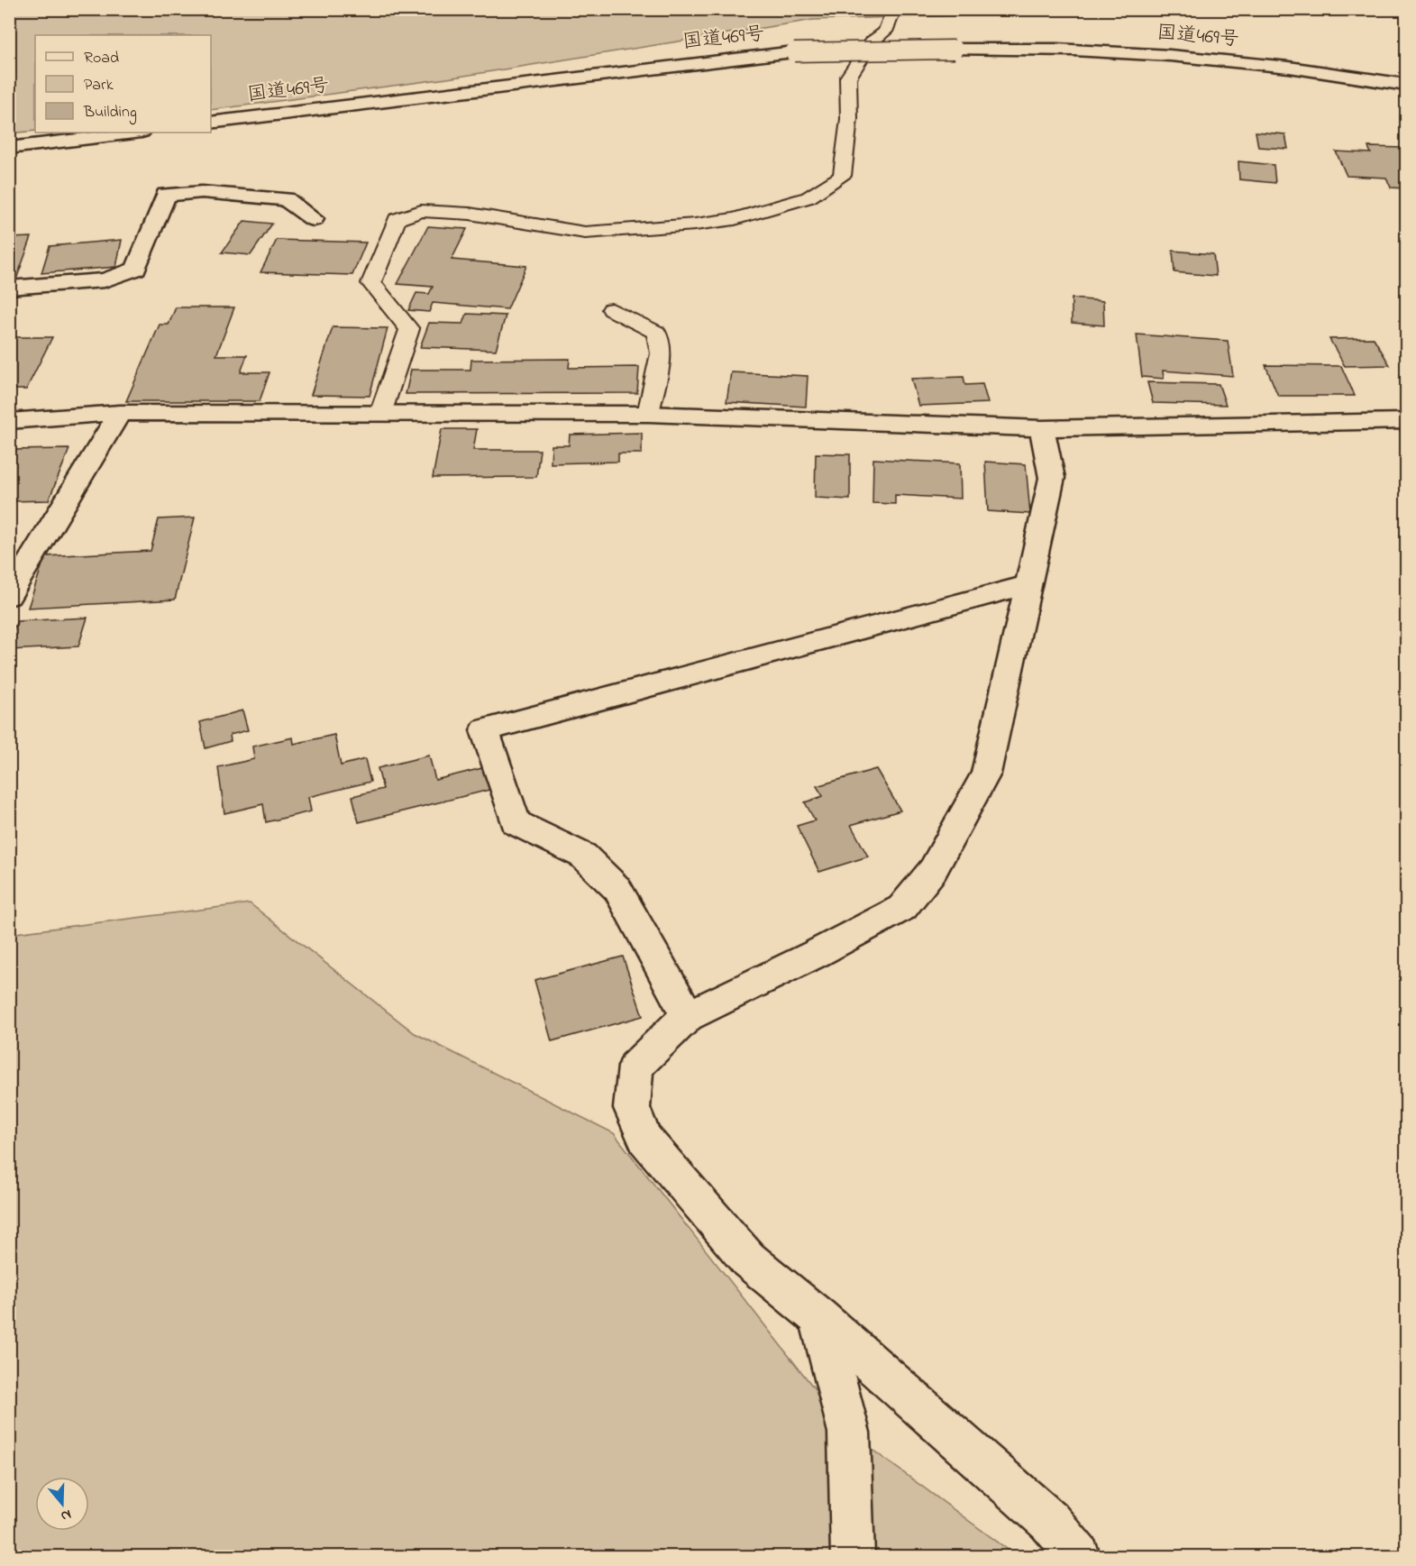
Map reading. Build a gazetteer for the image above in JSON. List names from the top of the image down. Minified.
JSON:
{"streets":{"main road":["国道469号"]},"legend":["Road","Park","Building"],"north":"bottom"}
